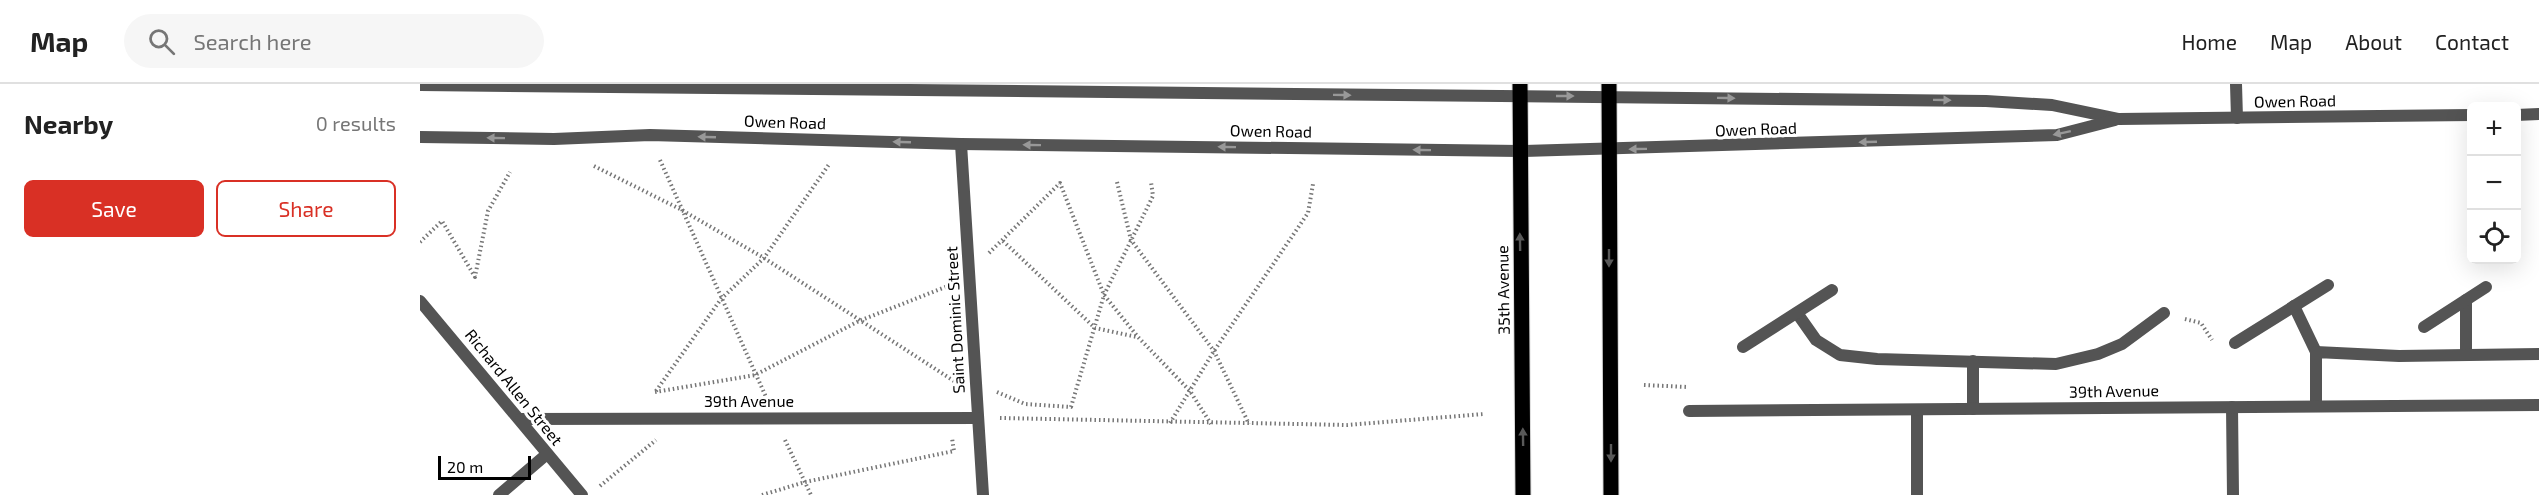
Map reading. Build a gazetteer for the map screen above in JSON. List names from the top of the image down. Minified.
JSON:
{"streets":{"main road":["35th Avenue"],"street":["Owen Road","Saint Dominic Street","Richard Allen Street","39th Avenue"]},"crossings":[["Owen Road","35th Avenue"],["Owen Road","Saint Dominic Street"],["Saint Dominic Street","39th Avenue"],["Richard Allen Street","39th Avenue"]],"scale_bar":"20 m","page":{"header":"Map","search":"Search here","nav":["Home","Map","About","Contact"],"heading":["Nearby","0 results"],"map_buttons":["+","−"],"buttons":["Save","Share"],"scale":"20 m"}}
